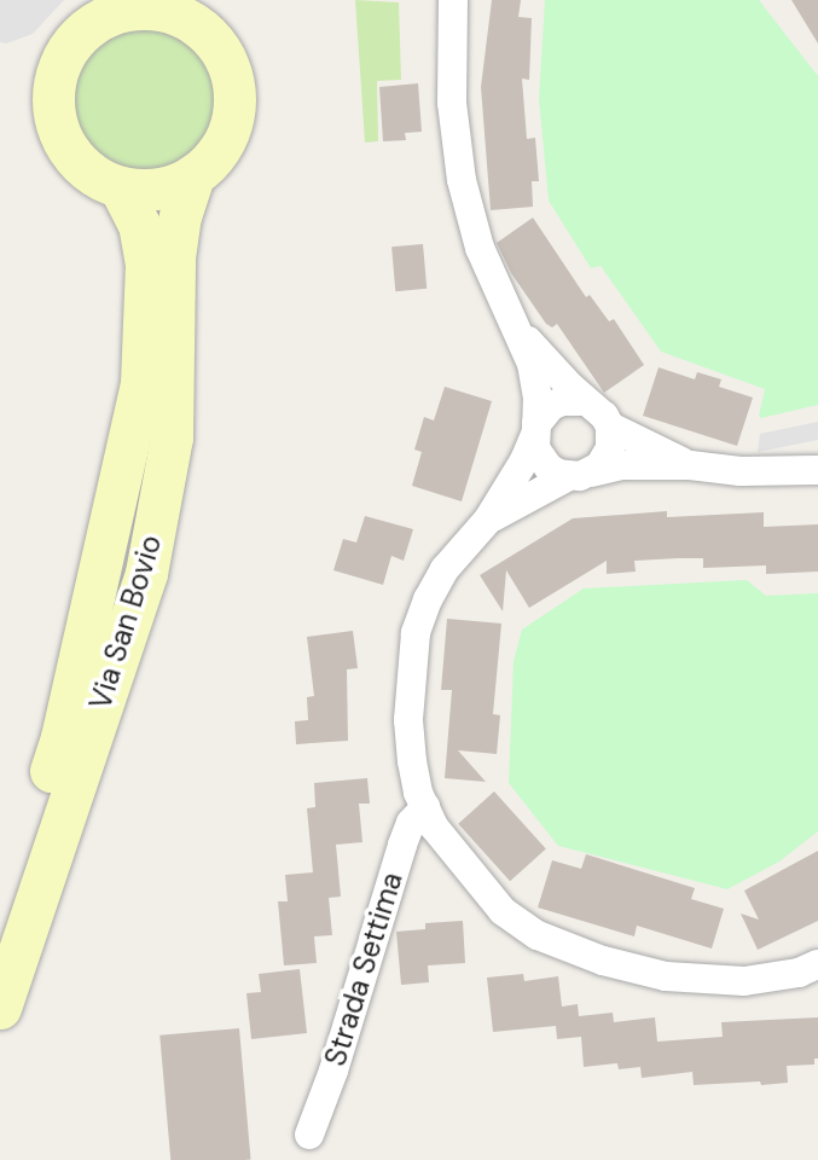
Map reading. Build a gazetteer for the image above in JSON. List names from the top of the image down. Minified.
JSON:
{"streets":{"main road":["Via San Bovio"],"street":["Strada Settima"]}}
